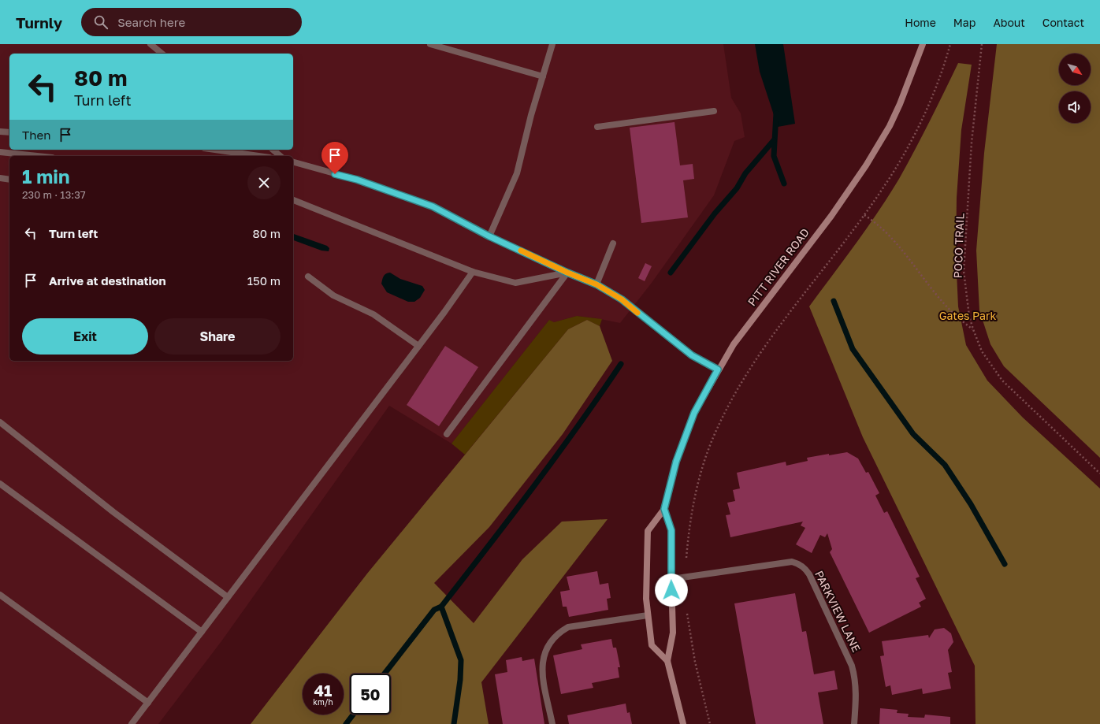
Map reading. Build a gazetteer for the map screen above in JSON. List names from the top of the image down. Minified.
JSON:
{"streets":{"main road":["PITT RIVER ROAD"],"lane":["PARKVIEW LANE"],"path":["POCO TRAIL"]},"crossings":[["PITT RIVER ROAD","PARKVIEW LANE"]],"parks":["Gates Park"],"north":"bottom right","page":{"header":"Turnly","search":"Search here","nav":["Home","Map","About","Contact"],"turn":["80 m","Turn left"],"then":"Then","heading":["1 min","230 m · 13:37"],"list":[{"name":"Turn left","value":"80 m"},{"name":"Arrive at destination","value":"150 m"}],"buttons":["Exit","Share"],"speed":"41 km/h","limit":"50"}}
